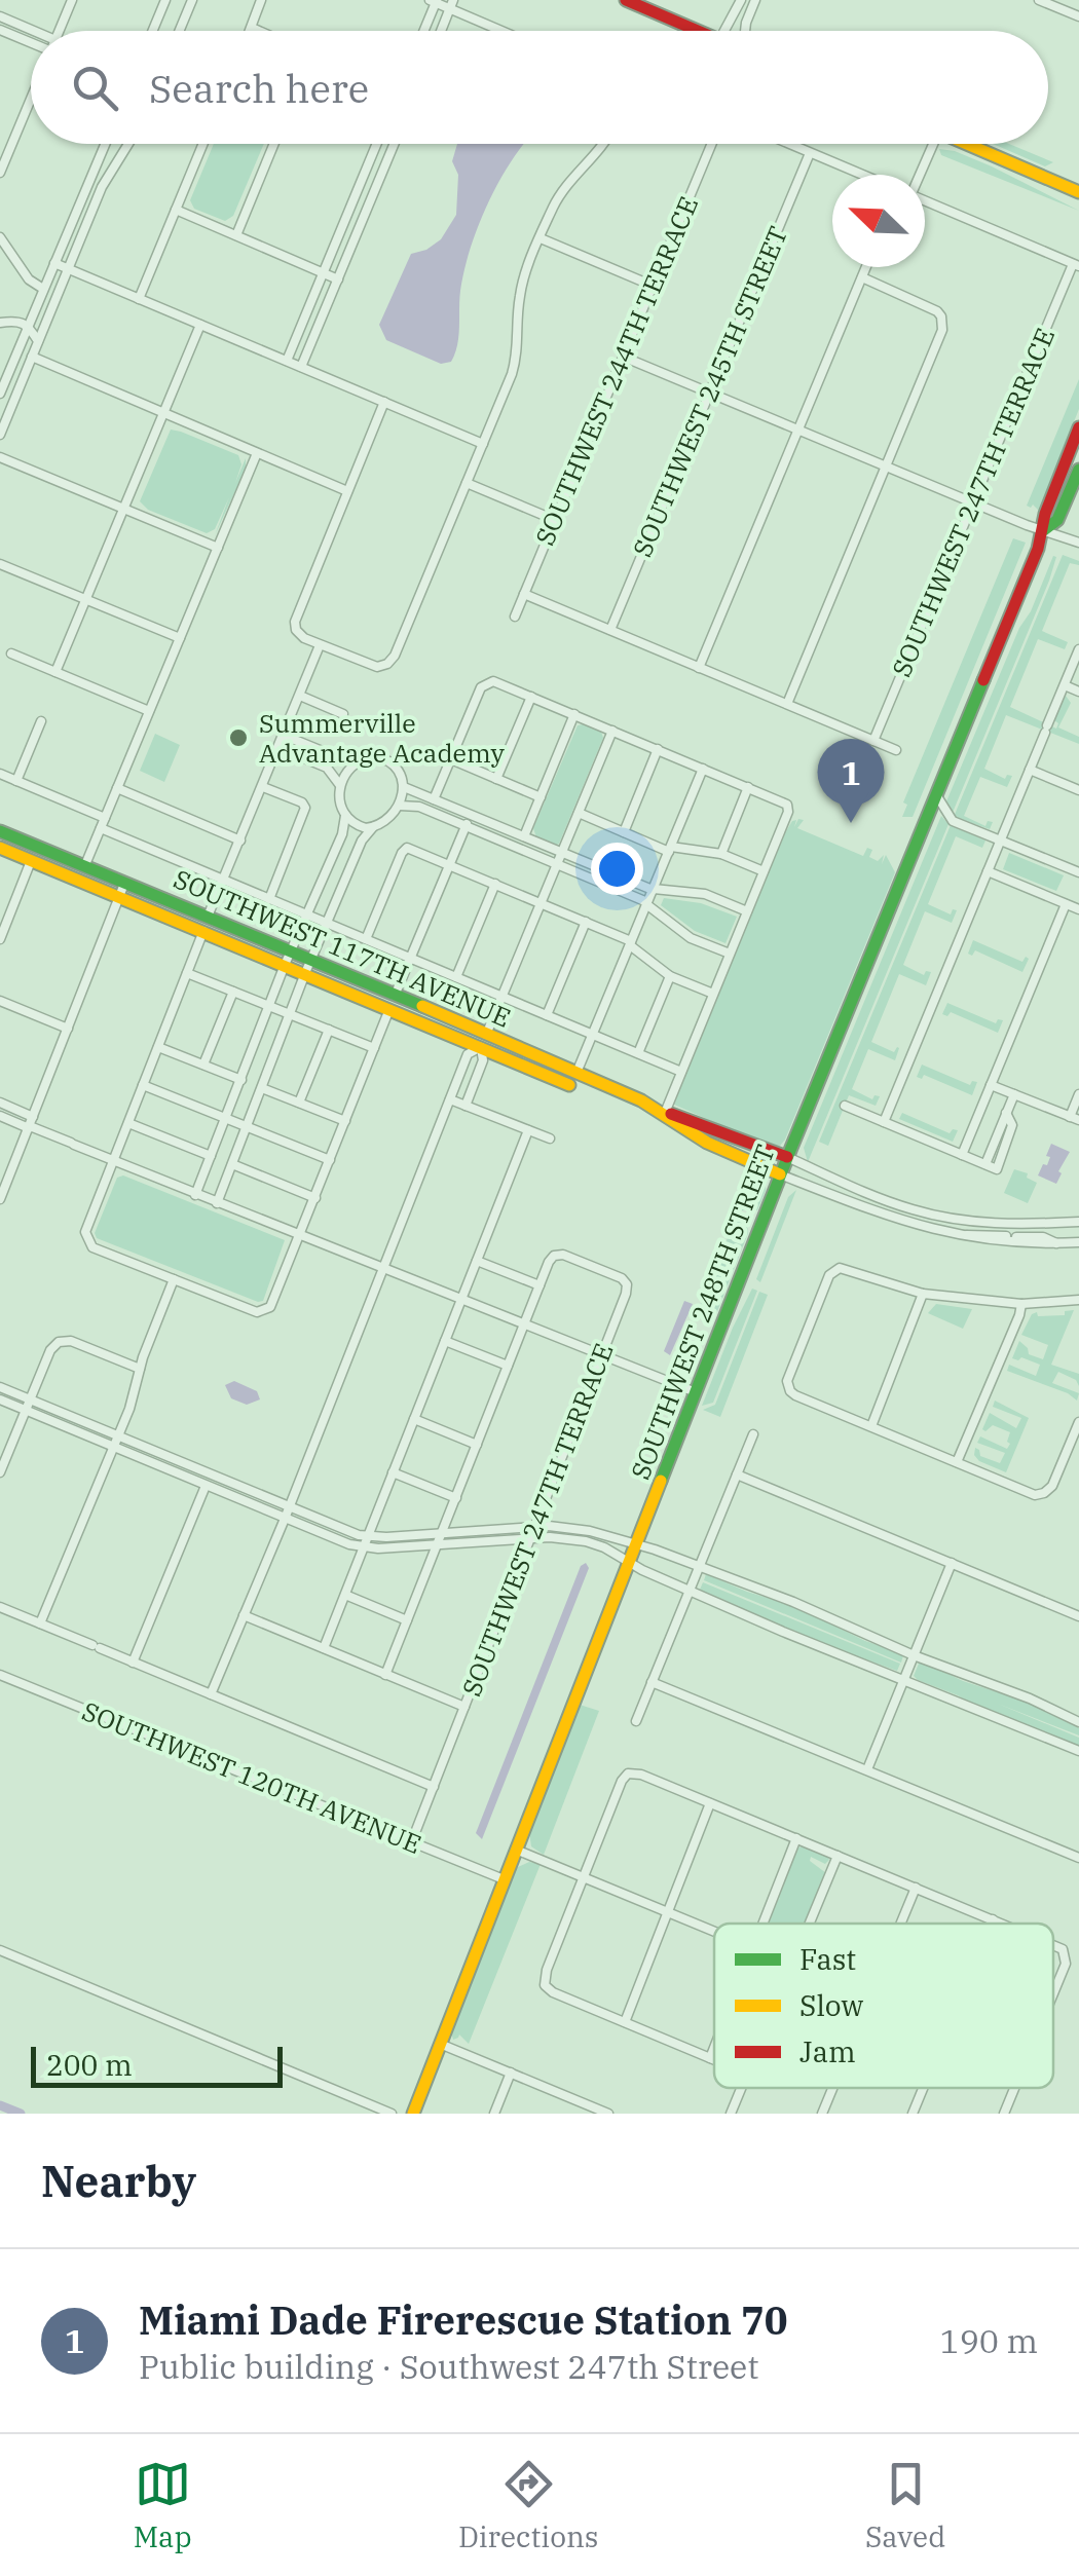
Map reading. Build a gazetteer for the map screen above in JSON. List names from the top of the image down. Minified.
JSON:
{"streets":{"street":["SOUTHWEST 244TH TERRACE","SOUTHWEST 245TH STREET","SOUTHWEST 247TH TERRACE","SOUTHWEST 117TH AVENUE","SOUTHWEST 248TH STREET","SOUTHWEST 120TH AVENUE"]},"crossings":[["SOUTHWEST 117TH AVENUE","SOUTHWEST 248TH STREET"],["SOUTHWEST 248TH STREET","SOUTHWEST 120TH AVENUE"]],"places":["Summerville Advantage Academy"],"legend":["Fast","Slow","Jam"],"scale_bar":"200 m","north":"top left","page":{"search":"Search here","pins":"1","scale":"200 m","heading":"Nearby","list":[{"mark":"1","name":"Miami Dade Firerescue Station 70","note":"Public building · Southwest 247th Street","value":"190 m"}],"nav":["Map","Directions","Saved"]}}
